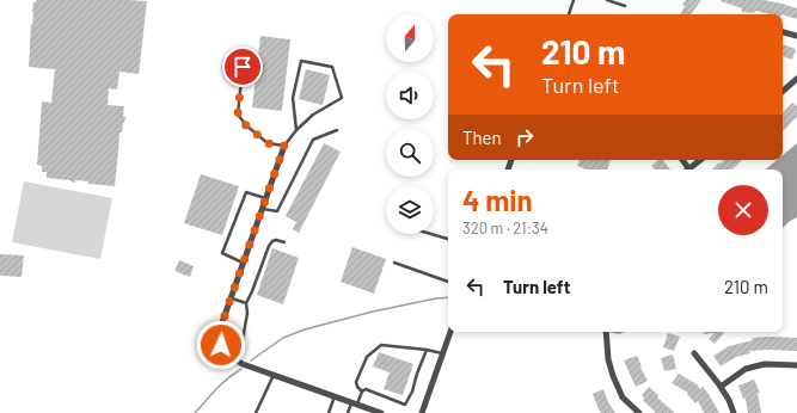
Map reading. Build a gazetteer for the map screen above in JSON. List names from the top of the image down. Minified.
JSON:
{"north":"top","page":{"turn":["210 m","Turn left"],"then":"Then","heading":["4 min","320 m · 21:34"],"list":[{"name":"Turn left","value":"210 m"}]}}
